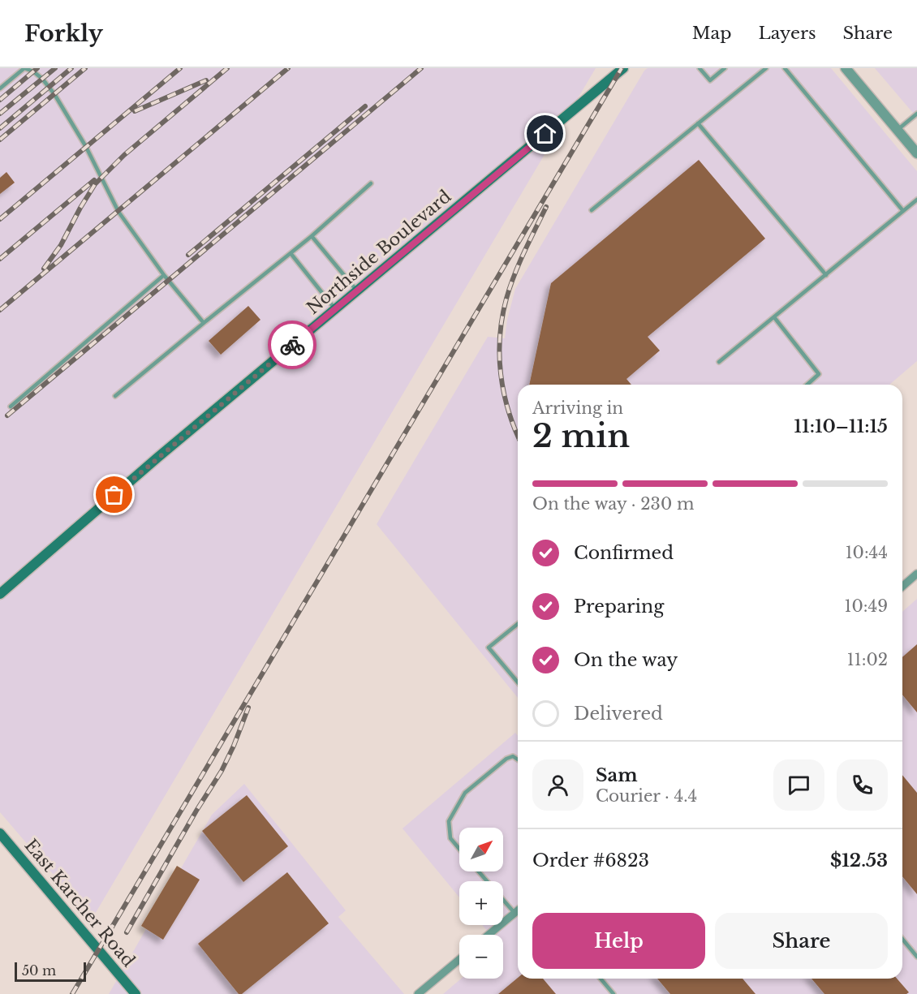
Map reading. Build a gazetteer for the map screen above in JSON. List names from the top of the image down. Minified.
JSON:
{"streets":{"main road":["Northside Boulevard","East Karcher Road"]},"scale_bar":"50 m","north":"top right","page":{"header":"Forkly","nav":["Map","Layers","Share"],"heading":["2 min","Arriving in","11:10–11:15"],"panel":["Sam","Courier · 4.4","Order #6823","$12.53"],"bar":"On the way · 230 m","list":[["Confirmed","10:44"],["Preparing","10:49"],["On the way","11:02"],"Delivered"],"map_buttons":["+","−"],"buttons":["Help","Share"],"scale":"50 m"}}
